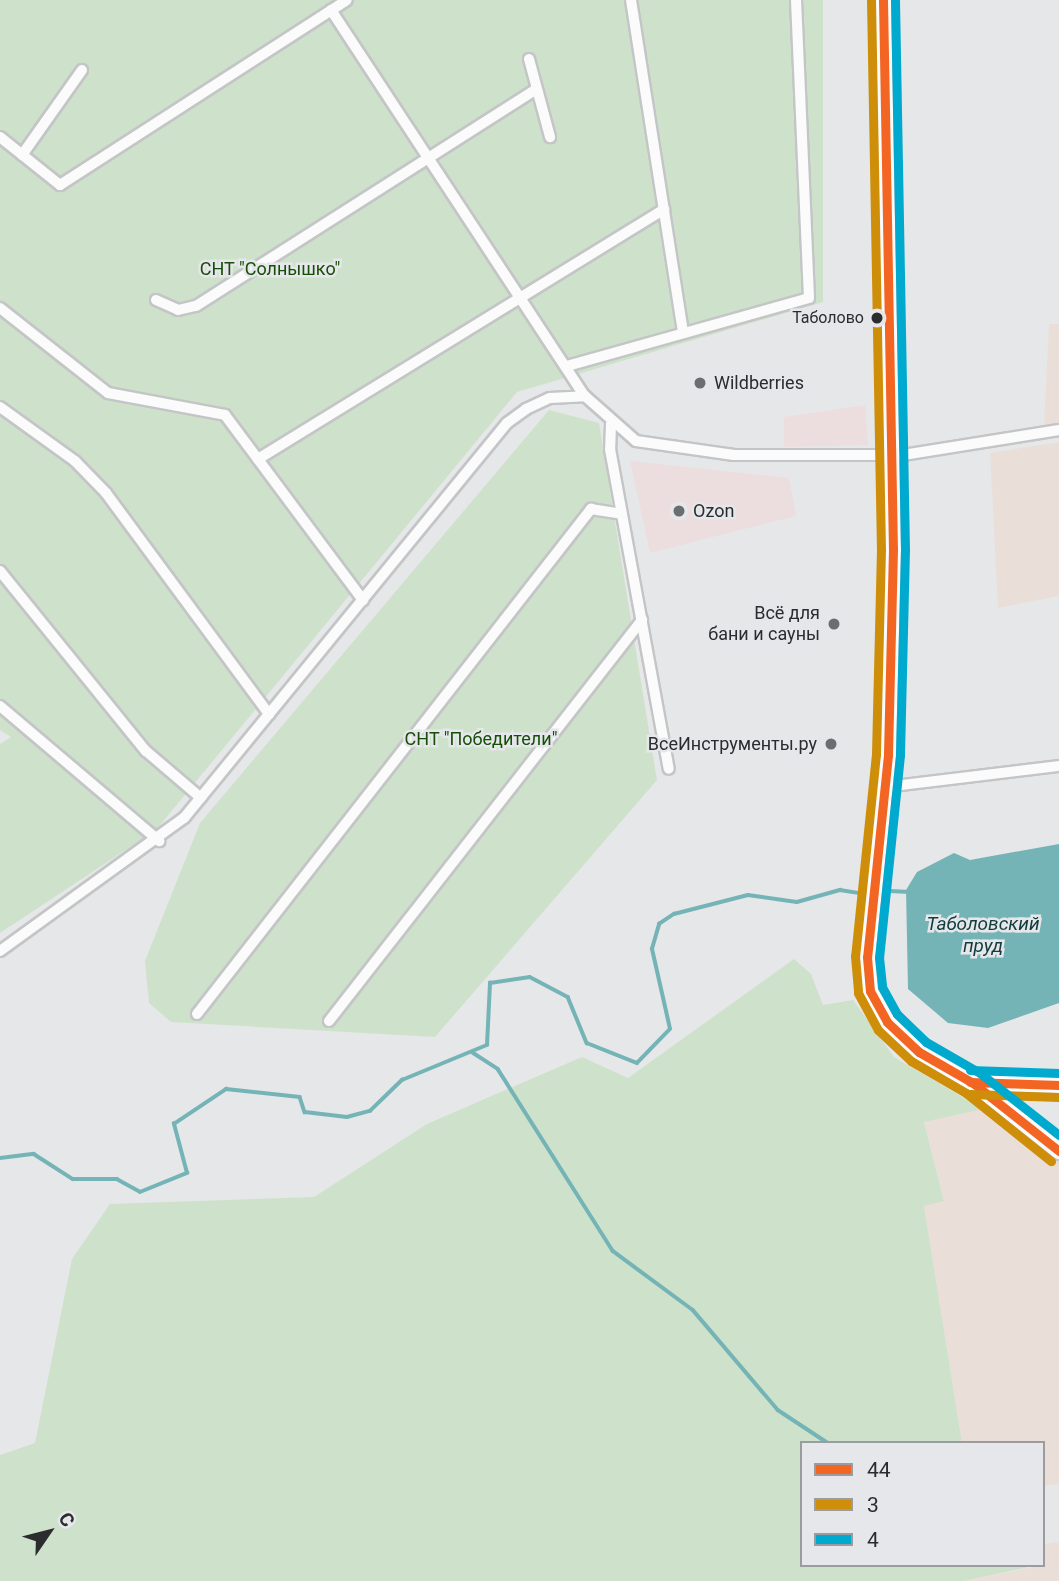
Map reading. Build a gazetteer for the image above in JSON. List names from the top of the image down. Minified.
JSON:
{"water":["Таболовский пруд"],"parks":["СНТ \"Солнышко\"","СНТ \"Победители\""],"places":["Таболово","Wildberries","Ozon","Всё для бани и сауны","ВсеИнструменты.ру"],"lines":["transit line 44","transit line 3","transit line 4"],"legend":["44","3","4"],"north":"top right"}
